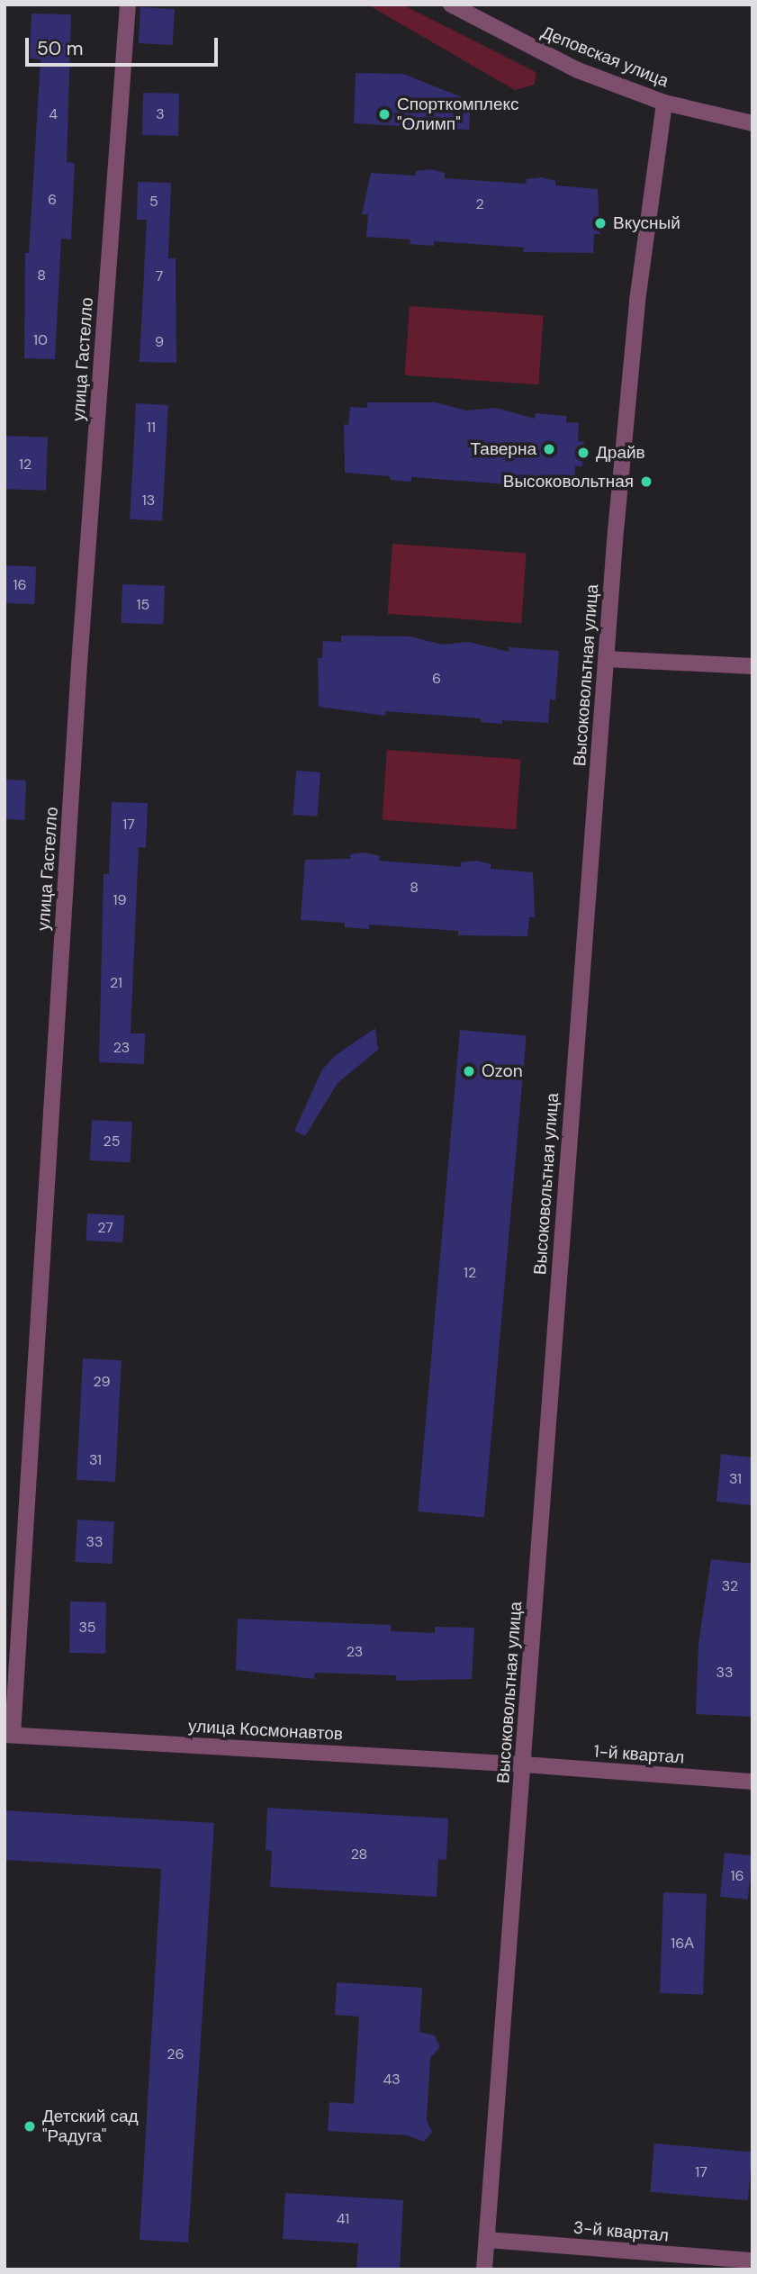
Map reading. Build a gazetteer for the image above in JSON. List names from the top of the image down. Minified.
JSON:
{"streets":{"street":["Деповская улица","улица Гастелло","Высоковольтная улица","улица Космонавтов","1-й квартал","3-й квартал"]},"crossings":[["Деповская улица","Высоковольтная улица"],["улица Гастелло","улица Космонавтов"],["Высоковольтная улица","улица Космонавтов"],["Высоковольтная улица","1-й квартал"],["Высоковольтная улица","3-й квартал"],["улица Космонавтов","1-й квартал"]],"places":["Спорткомплекс \"Олимп\"","Вкусный","Таверна","Драйв","Высоковольтная","Ozon","Детский сад \"Радуга\""],"house_numbers":["4","3","6","5","2","8","7","10","9","11","12","13","16","15","6","17","8","19","21","23","25","27","12","29","31","31","33","32","35","23","33","28","16","16А","26","43","17","41"],"scale_bar":"50 m"}
